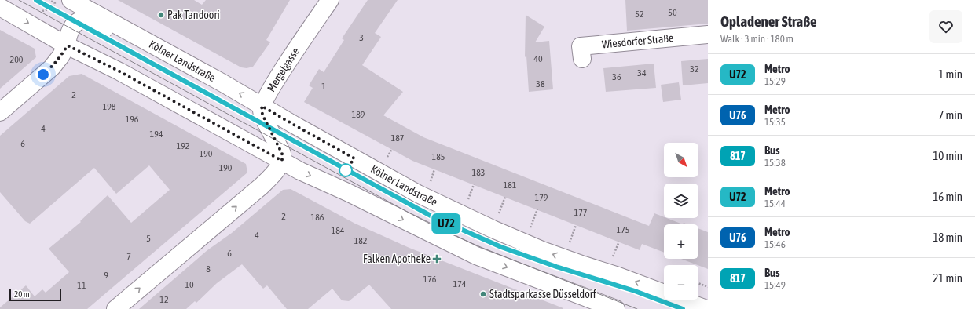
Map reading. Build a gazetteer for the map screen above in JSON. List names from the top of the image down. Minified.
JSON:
{"streets":{"main road":["Wiesdorfer Straße","Kölner Landstraße","Mergelgasse"]},"crossings":[["Kölner Landstraße","Mergelgasse"]],"places":{"other":["Pak Tandoori","Stadtsparkasse Düsseldorf"],"health":["Falken Apotheke"]},"lines":["metro line U72"],"house_numbers":["50","52","3","40","200","32","34","36","38","1","2","198","189","196","4","194","187","6","192","190","185","190","183","181","179","177","2","186","175","184","4","5","182","6","7","8","9","176","174","10","11","12"],"scale_bar":"20 m","north":"bottom right","page":{"on_map":"U72","heading":["Opladener Straße","Walk · 3 min · 180 m"],"list":[{"mark":"U72","name":"Metro","note":"15:29","value":"1 min"},{"mark":"U76","name":"Metro","note":"15:35","value":"7 min"},{"mark":"817","name":"Bus","note":"15:38","value":"10 min"},{"mark":"U72","name":"Metro","note":"15:44","value":"16 min"},{"mark":"U76","name":"Metro","note":"15:46","value":"18 min"},{"mark":"817","name":"Bus","note":"15:49","value":"21 min"}],"map_buttons":["+","−"],"scale":"20 m"}}
